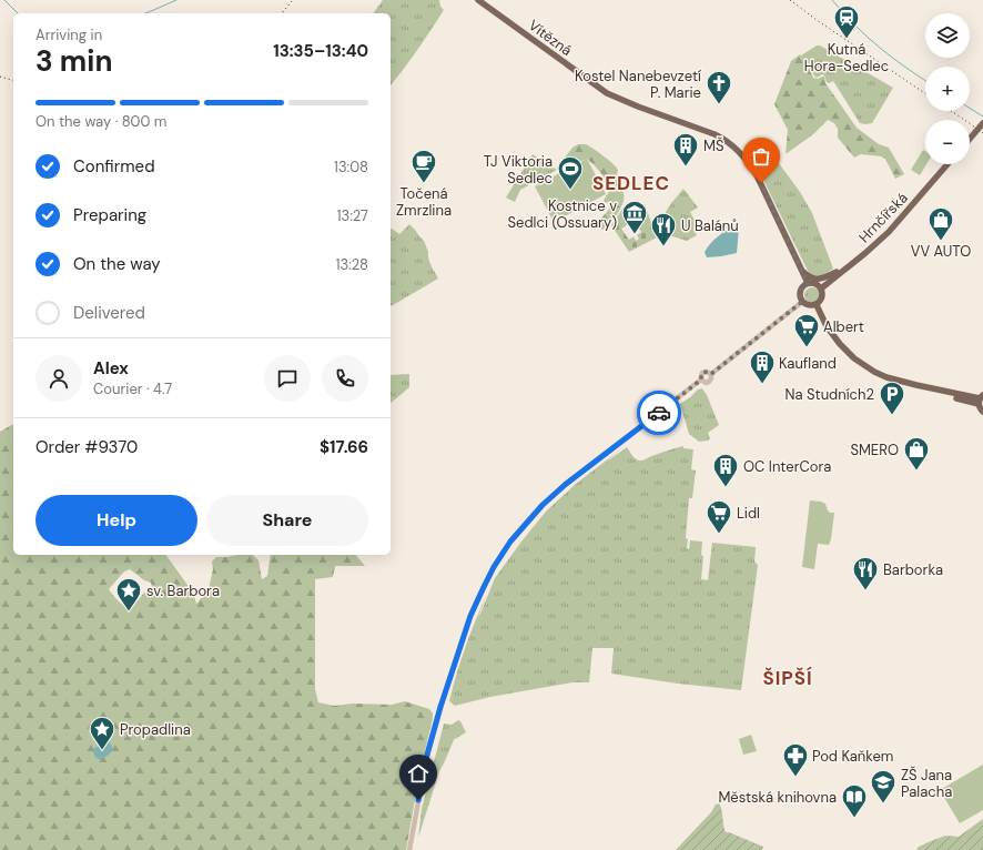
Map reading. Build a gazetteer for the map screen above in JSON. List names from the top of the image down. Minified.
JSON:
{"streets":{"main road":["Vítězná","Hrnčířská"]},"crossings":[["Vítězná","Hrnčířská"]],"districts":["SEDLEC","ŠIPŠÍ"],"places":{"station":["Kutná Hora-Sedlec"],"church":["Kostel Nanebevzetí P. Marie"],"building":["MŠ","Kaufland","OC InterCora"],"cafe":["Točená Zmrzlina"],"sports":["TJ Viktoria Sedlec"],"museum":["Kostnice v Sedlci (Ossuary)"],"shop":["VV AUTO","SMERO"],"restaurant":["U Balánů","Barborka"],"supermarket":["Albert","Lidl"],"parking":["Na Studních2"],"place":["sv. Barbora","Propadlina"],"pharmacy":["Pod Kaňkem"],"school or university":["ZŠ Jana Palacha"],"library":["Městská knihovna"]},"page":{"map_buttons":["+","−"],"heading":["3 min","Arriving in","13:35–13:40"],"panel":["Alex","Courier · 4.7","Order #9370","$17.66"],"bar":"On the way · 800 m","list":[["Confirmed","13:08"],["Preparing","13:27"],["On the way","13:28"],"Delivered"],"buttons":["Help","Share"]}}
